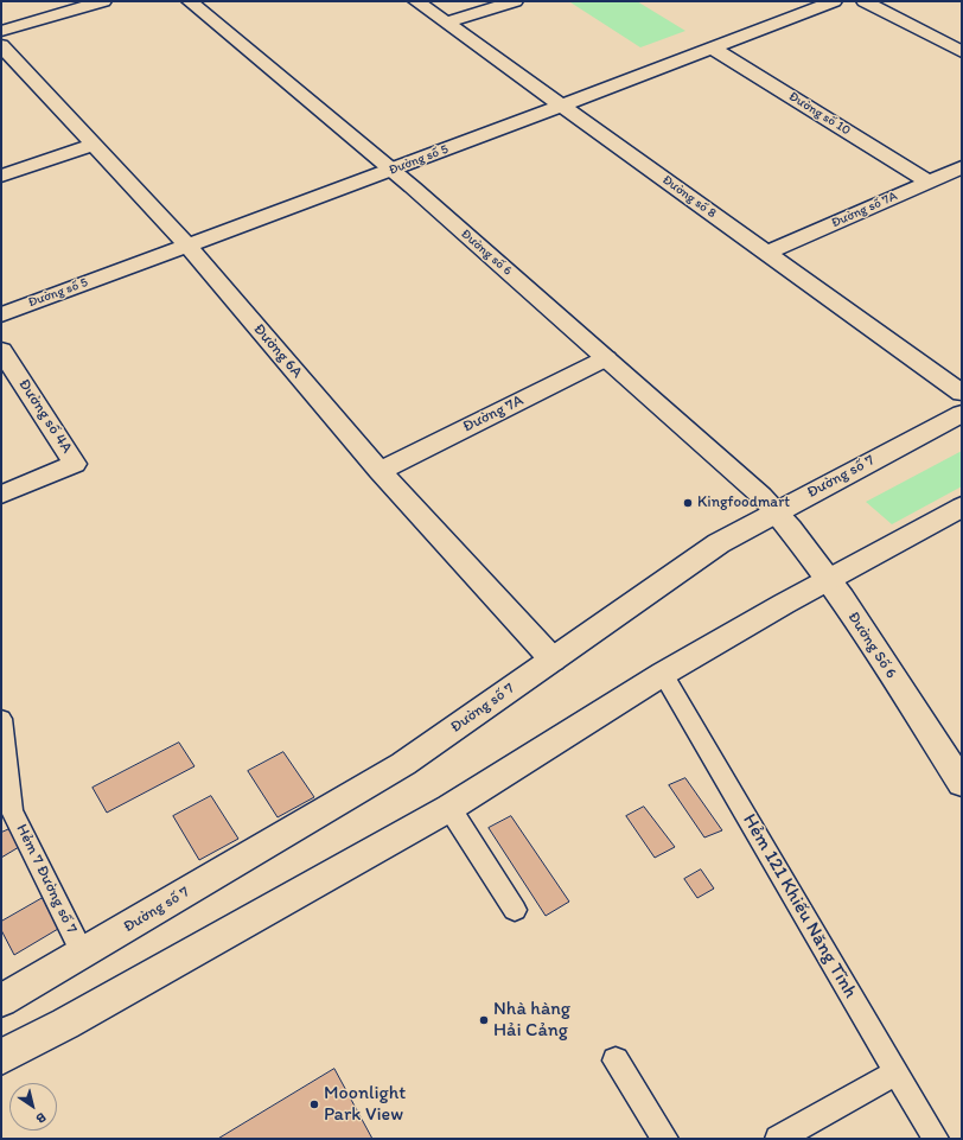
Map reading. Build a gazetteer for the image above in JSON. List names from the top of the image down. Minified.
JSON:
{"streets":{"street":["Đường số 10","Đường số 5","Đường số 8","Đường số 7A","Đường số 6","Đường 6A","Đường 7A","Đường số 4A","Đường số 7","Đường Số 6"],"lane":["Hẻm 7 Đường số 7","Hẻm 121 Khiếu Năng Tĩnh"]},"crossings":[["Đường số 10","Đường số 5"],["Đường số 10","Đường số 7A"],["Đường số 5","Đường số 8"],["Đường số 5","Đường số 6"],["Đường số 5","Đường 6A"],["Đường số 8","Đường số 7A"],["Đường số 6","Đường 7A"],["Đường số 6","Đường số 7"],["Đường số 6","Đường Số 6"],["Đường 6A","Đường 7A"],["Đường 6A","Đường số 7"],["Đường số 7","Đường Số 6"],["Đường số 7","Hẻm 7 Đường số 7"]],"places":["Kingfoodmart","Nhà hàng Hải Cảng","Moonlight Park View"],"north":"bottom right"}
